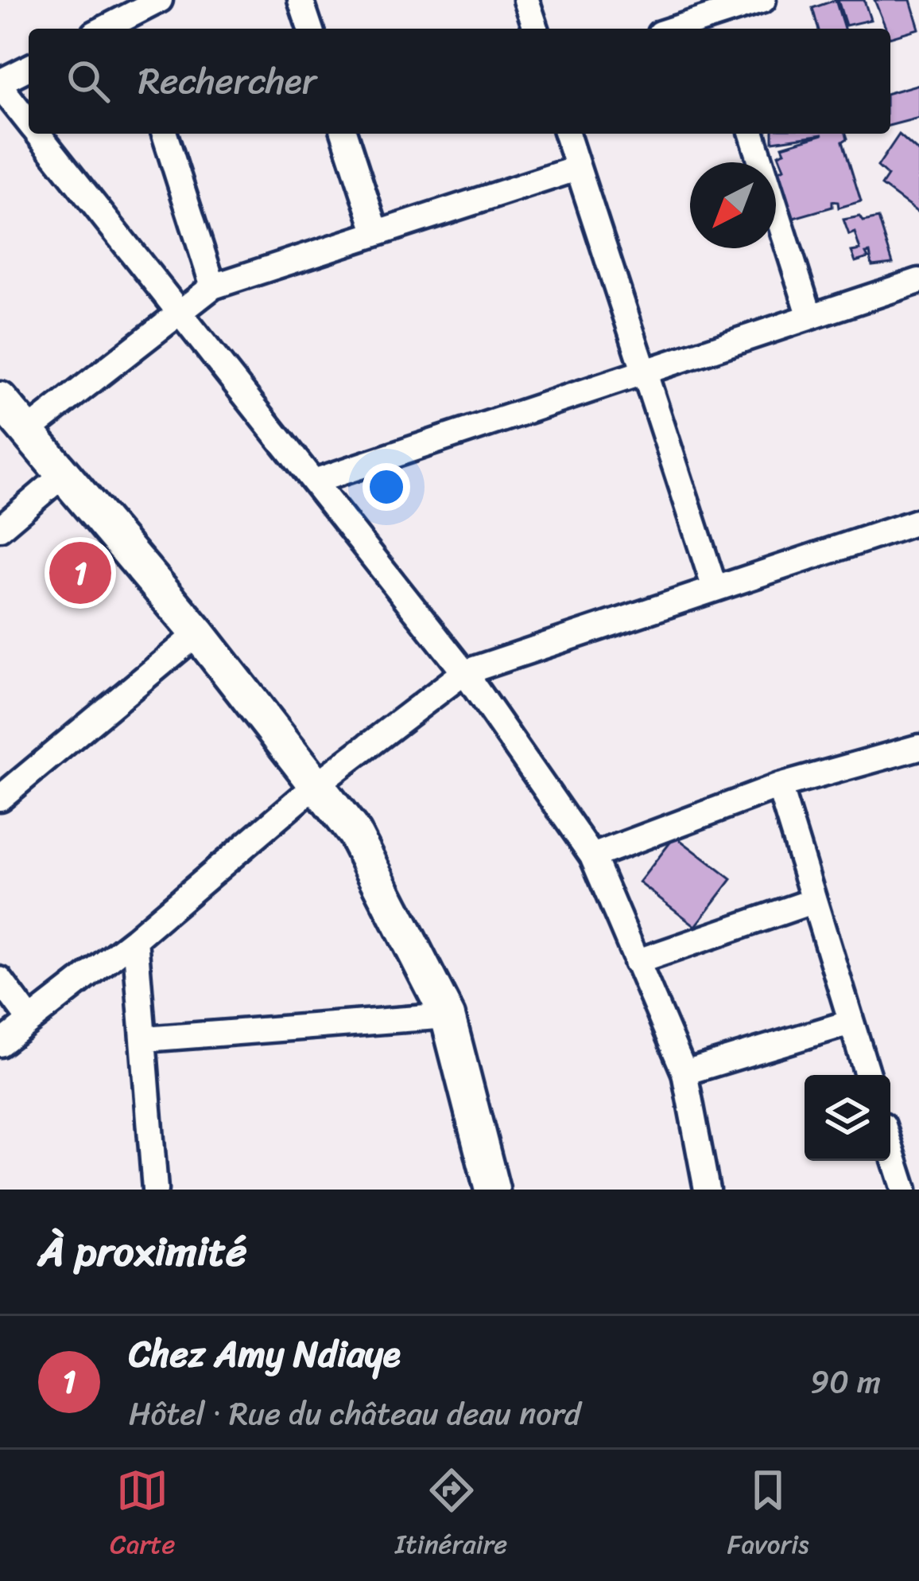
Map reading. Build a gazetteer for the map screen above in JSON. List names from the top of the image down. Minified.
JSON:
{"north":"bottom left","page":{"search":"Rechercher","pins":"1","heading":"À proximité","list":[{"mark":"1","name":"Chez Amy Ndiaye","note":"Hôtel · Rue du château deau nord","value":"90 m"}],"nav":["Carte","Itinéraire","Favoris"]}}
